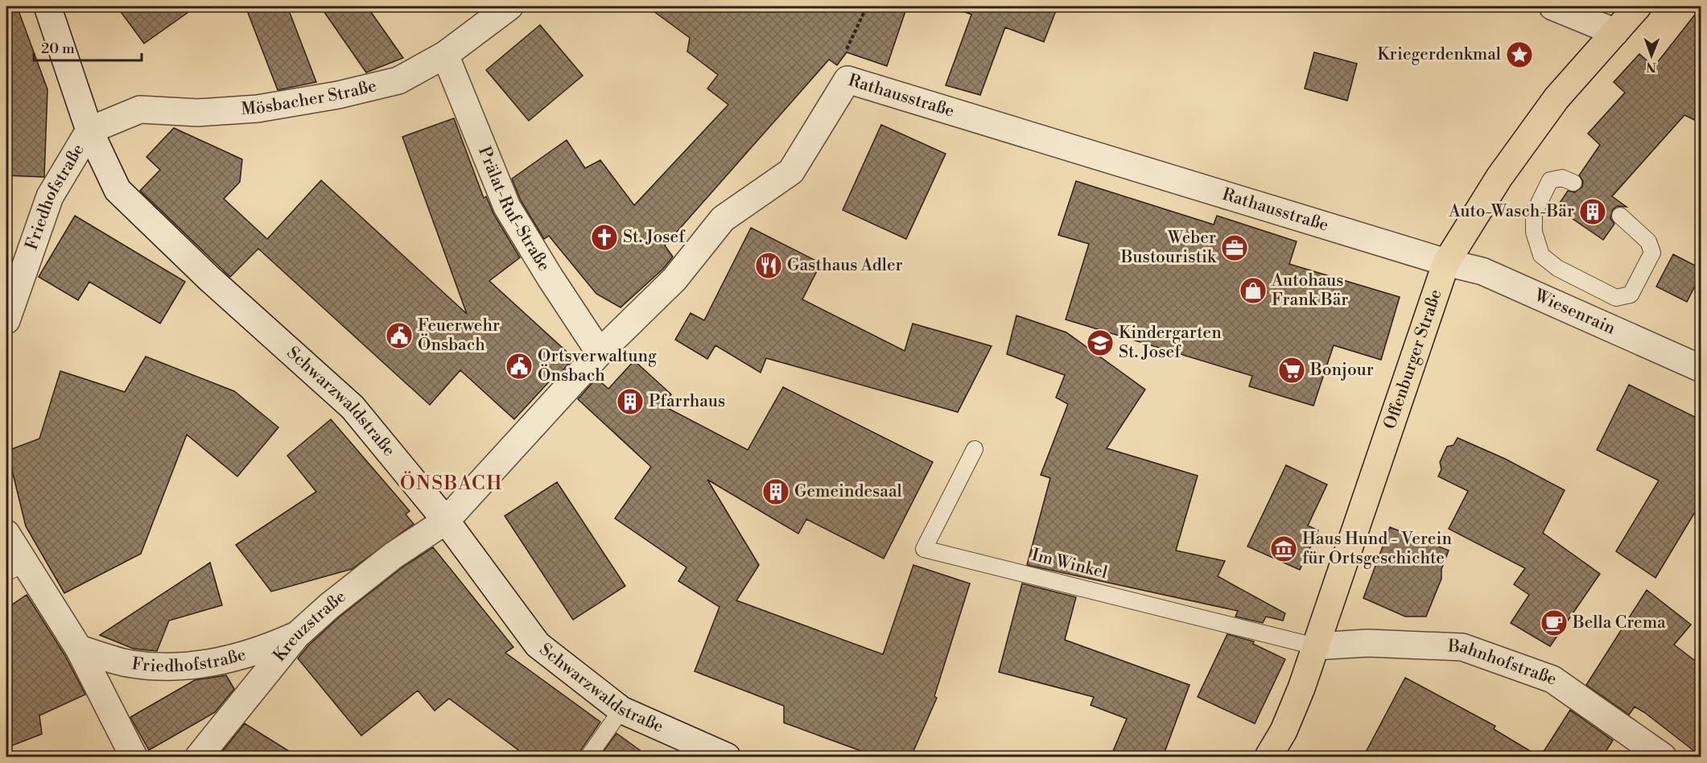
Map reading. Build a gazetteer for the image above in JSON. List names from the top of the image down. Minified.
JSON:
{"streets":{"main road":["Offenburger Straße"],"street":["Mösbacher Straße","Rathausstraße","Friedhofstraße","Prälat-Ruf-Straße","Wiesenrain","Schwarzwaldstraße","Kreuzstraße","Bahnhofstraße"],"lane":["Im Winkel"]},"crossings":[["Mösbacher Straße","Friedhofstraße"],["Mösbacher Straße","Prälat-Ruf-Straße"],["Mösbacher Straße","Schwarzwaldstraße"],["Rathausstraße","Prälat-Ruf-Straße"],["Rathausstraße","Wiesenrain"],["Rathausstraße","Offenburger Straße"],["Rathausstraße","Schwarzwaldstraße"],["Rathausstraße","Kreuzstraße"],["Friedhofstraße","Schwarzwaldstraße"],["Friedhofstraße","Kreuzstraße"],["Wiesenrain","Offenburger Straße"],["Offenburger Straße","Im Winkel"],["Offenburger Straße","Bahnhofstraße"],["Schwarzwaldstraße","Kreuzstraße"],["Im Winkel","Bahnhofstraße"]],"districts":["ÖNSBACH"],"places":{"place":["Kriegerdenkmal"],"building":["Auto-Wasch-Bär","Pfarrhaus","Gemeindesaal"],"church":["St. Josef"],"office":["Weber Bustouristik"],"restaurant":["Gasthaus Adler"],"shop":["Autohaus Frank Bär"],"public building":["Feuerwehr Önsbach","Ortsverwaltung Önsbach"],"school or university":["Kindergarten St. Josef"],"supermarket":["Bonjour"],"museum":["Haus Hund - Verein für Ortsgeschichte"],"cafe":["Bella Crema"]},"scale_bar":"20 m","north":"bottom"}
